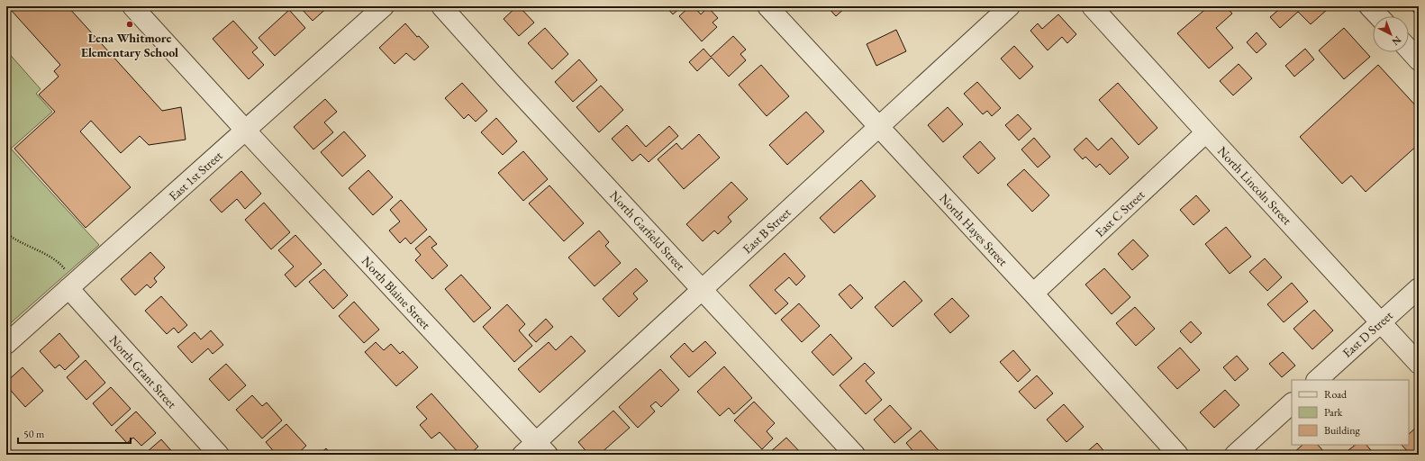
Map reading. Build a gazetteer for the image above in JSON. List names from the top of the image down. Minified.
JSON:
{"streets":{"street":["East 1st Street","North Lincoln Street","East C Street","North Hayes Street","North Garfield Street","East B Street","North Blaine Street","East D Street","North Grant Street"]},"crossings":[["East 1st Street","North Blaine Street"],["East 1st Street","North Grant Street"],["North Lincoln Street","East C Street"],["North Lincoln Street","East D Street"],["East C Street","North Hayes Street"],["North Hayes Street","East B Street"],["North Garfield Street","East B Street"],["East B Street","North Blaine Street"]],"places":["Lena Whitmore Elementary School"],"legend":["Road","Park","Building"],"scale_bar":"50 m","north":"bottom right"}
